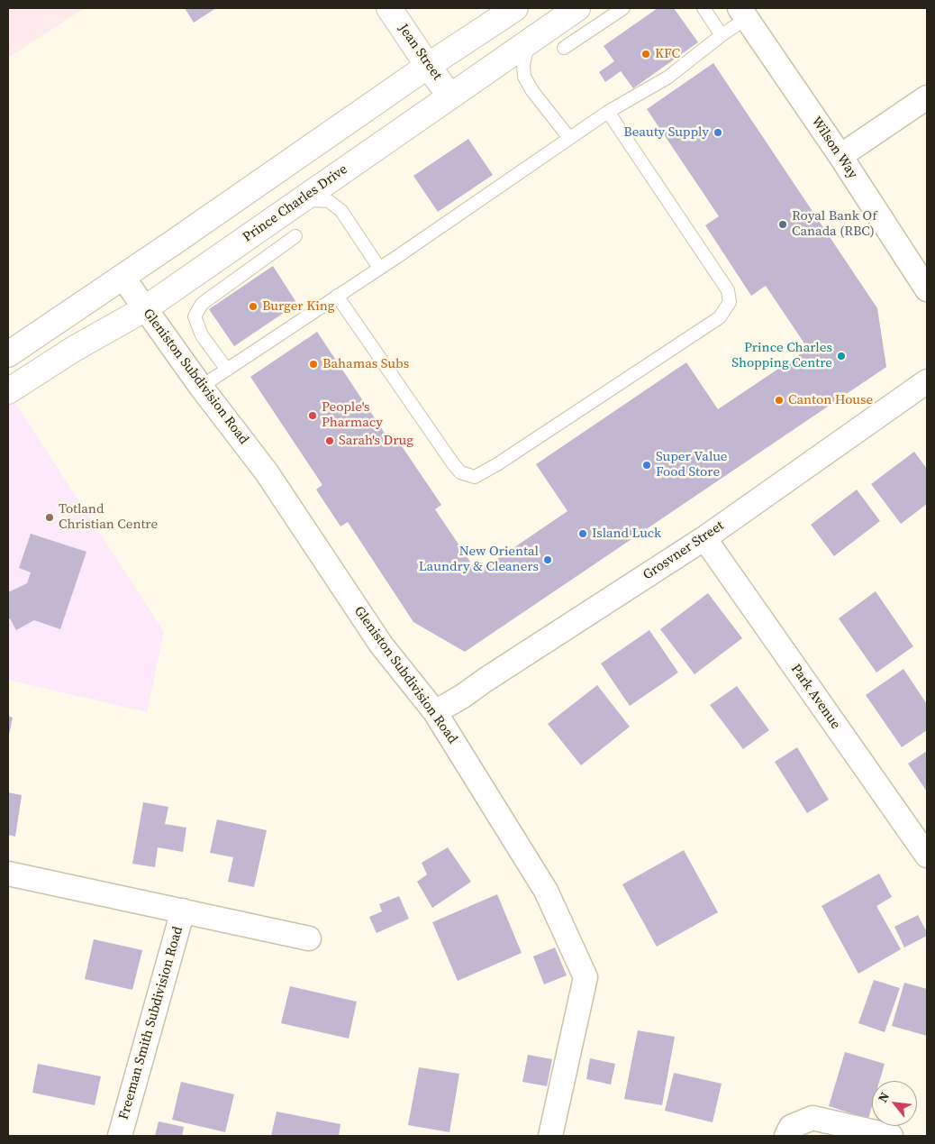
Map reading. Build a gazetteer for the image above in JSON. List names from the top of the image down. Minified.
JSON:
{"streets":{"main road":["Jean Street","Prince Charles Drive"],"street":["Wilson Way","Gleniston Subdivision Road","Grosvner Street","Park Avenue","Freeman Smith Subdivision Road"]},"crossings":[["Jean Street","Prince Charles Drive"],["Prince Charles Drive","Gleniston Subdivision Road"],["Gleniston Subdivision Road","Grosvner Street"],["Grosvner Street","Park Avenue"]],"places":["KFC","Beauty Supply","Royal Bank Of Canada (RBC)","Burger King","Prince Charles Shopping Centre","Bahamas Subs","Canton House","People's Pharmacy","Sarah's Drug","Super Value Food Store","Totland Christian Centre","Island Luck","New Oriental Laundry & Cleaners"],"north":"top left"}
